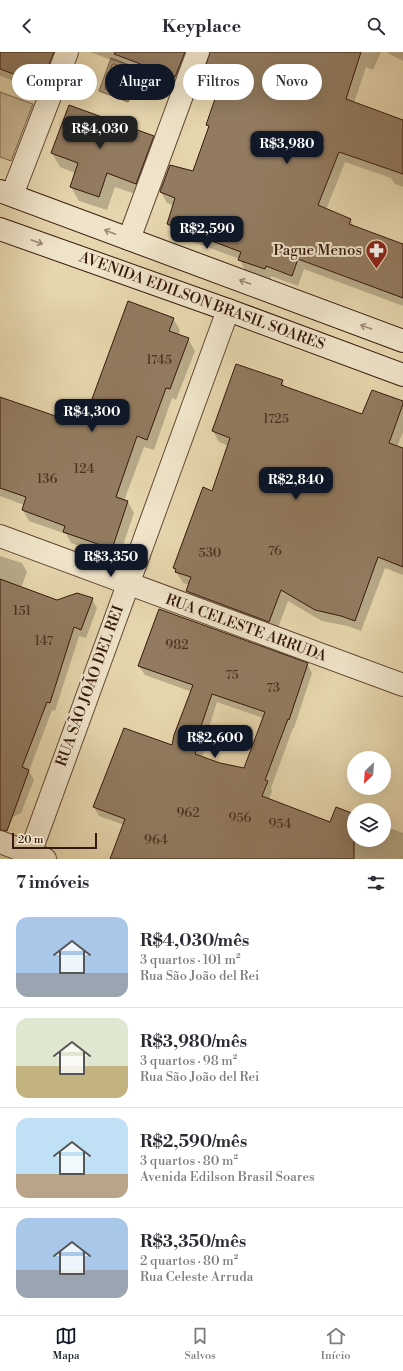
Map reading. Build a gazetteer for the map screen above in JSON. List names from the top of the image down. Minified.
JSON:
{"streets":{"street":["AVENIDA EDILSON BRASIL SOARES","RUA CELESTE ARRUDA","RUA SÃO JOÃO DEL REI"]},"crossings":[["AVENIDA EDILSON BRASIL SOARES","RUA SÃO JOÃO DEL REI"],["RUA CELESTE ARRUDA","RUA SÃO JOÃO DEL REI"]],"places":{"pharmacy":["Pague Menos"]},"house_numbers":["1745","1725","124","136","76","530","151","147","982","75","73","962","956","954","964"],"scale_bar":"20 m","north":"bottom left","page":{"header":"Keyplace","chip":["Comprar","Alugar","Filtros","Novo"],"price":["R$4,030","R$3,980","R$2,590","R$4,300","R$2,840","R$3,350","R$2,600"],"scale":"20 m","heading":"7 imóveis","list":[{"name":"R$4,030/mês","note":"3 quartos · 101 m² · Rua São João del Rei"},{"name":"R$3,980/mês","note":"3 quartos · 98 m² · Rua São João del Rei"},{"name":"R$2,590/mês","note":"3 quartos · 80 m² · Avenida Edilson Brasil Soares"},{"name":"R$3,350/mês","note":"2 quartos · 80 m² · Rua Celeste Arruda"}],"tabs":["Mapa","Salvos","Início"]}}
